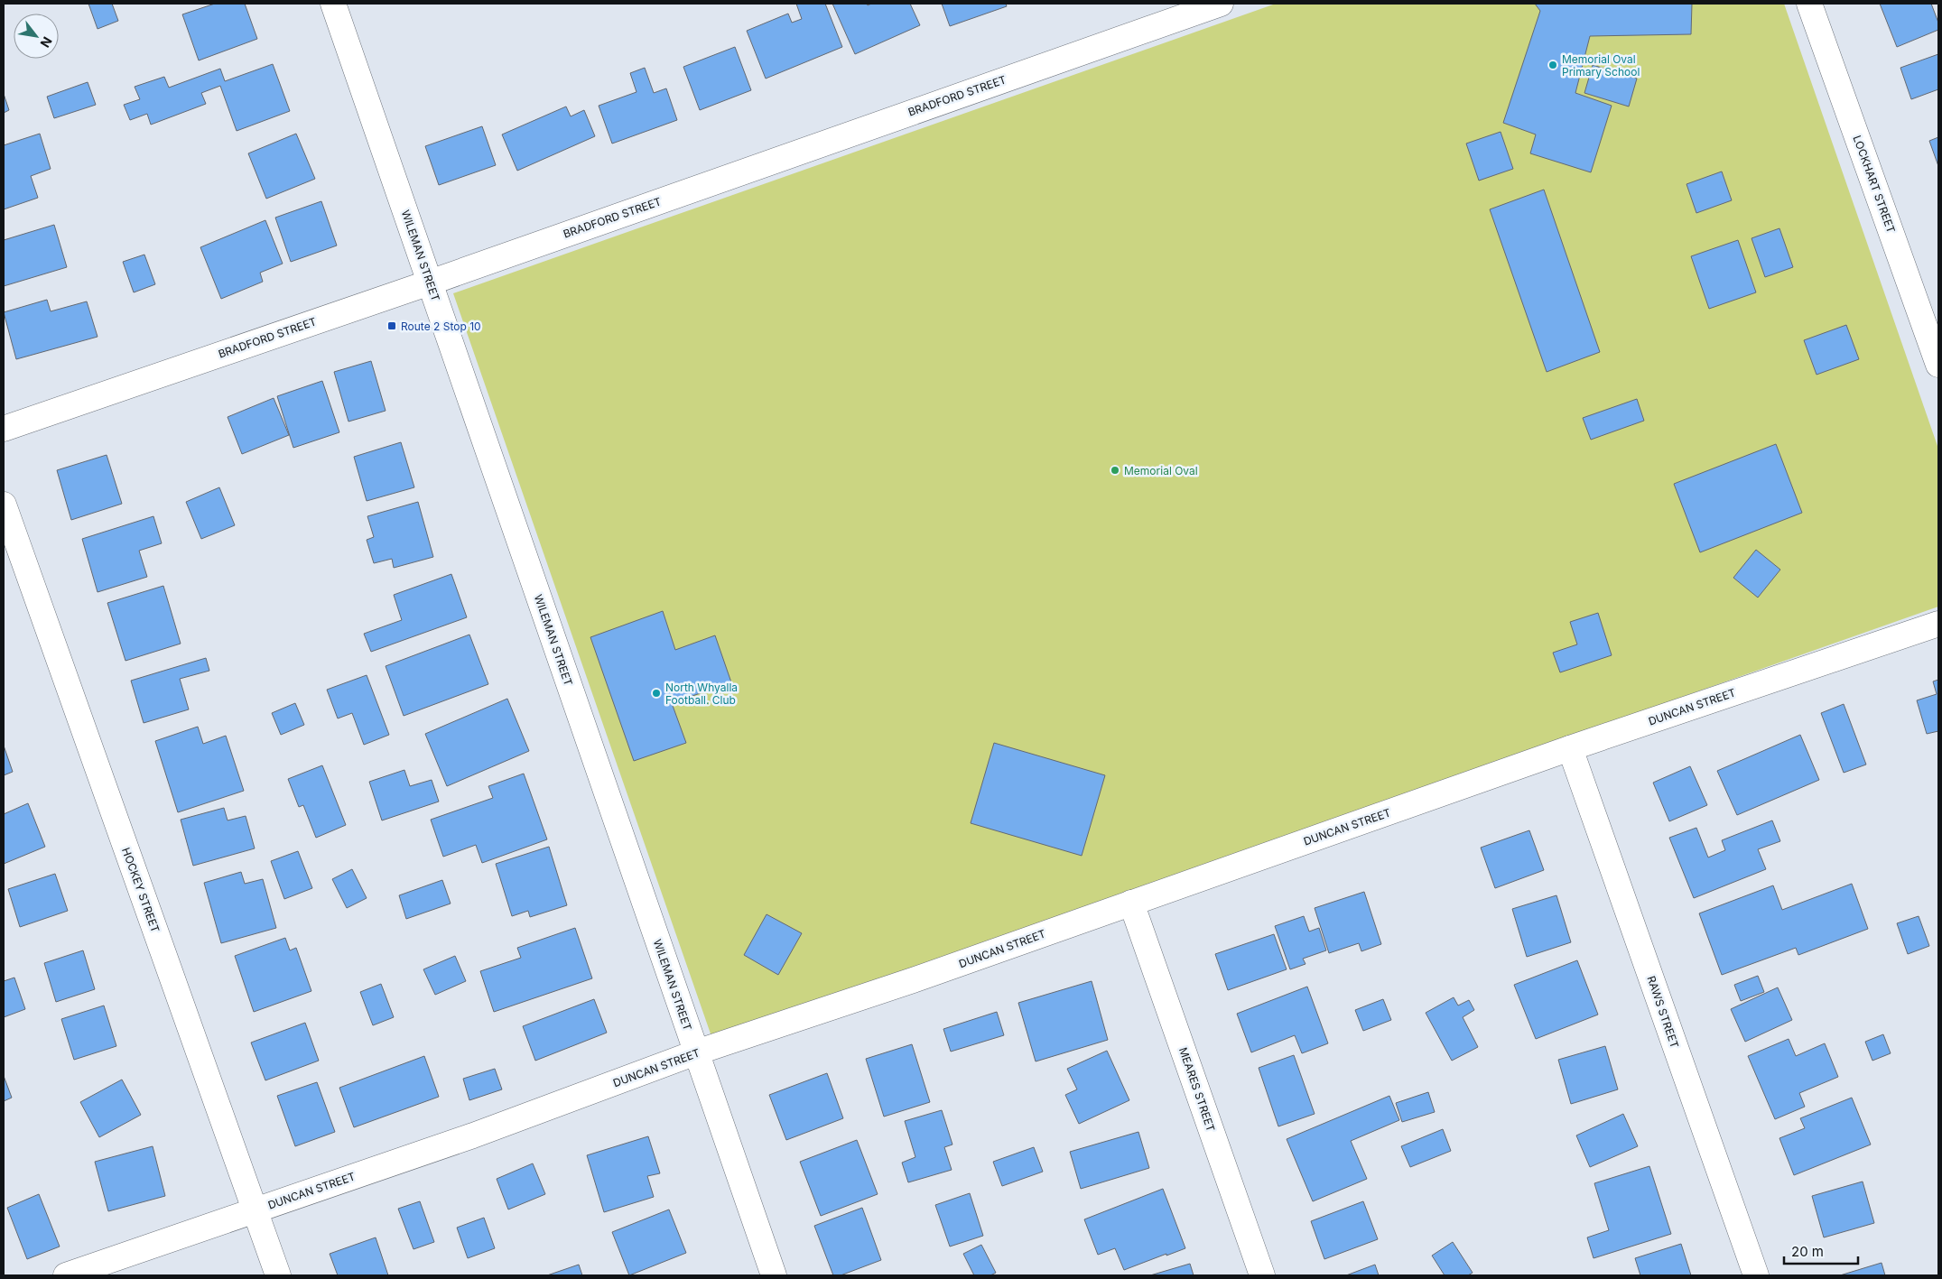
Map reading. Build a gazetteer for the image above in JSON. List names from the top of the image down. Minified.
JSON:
{"streets":{"street":["BRADFORD STREET","LOCKHART STREET","WILEMAN STREET","DUNCAN STREET","HOCKEY STREET","RAWS STREET","MEARES STREET"]},"crossings":[["BRADFORD STREET","WILEMAN STREET"],["WILEMAN STREET","DUNCAN STREET"],["DUNCAN STREET","HOCKEY STREET"],["DUNCAN STREET","RAWS STREET"],["DUNCAN STREET","MEARES STREET"]],"places":{"other":["Memorial Oval Primary School","Memorial Oval","North Whyalla Football. Club"],"transit":["Route 2 Stop 10"]},"scale_bar":"20 m","north":"bottom right"}
